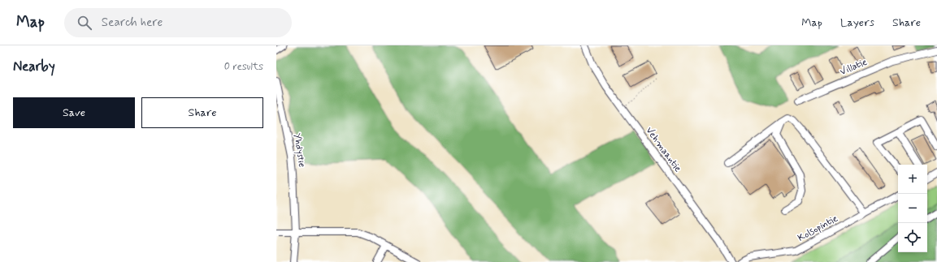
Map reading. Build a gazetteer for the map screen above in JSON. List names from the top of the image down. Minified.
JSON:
{"streets":{"street":["Villatie","Vehmaantie","Yhdystie","Kolsopintie"]},"page":{"header":"Map","search":"Search here","nav":["Map","Layers","Share"],"heading":["Nearby","0 results"],"buttons":["Save","Share"],"map_buttons":["+","−"]}}
